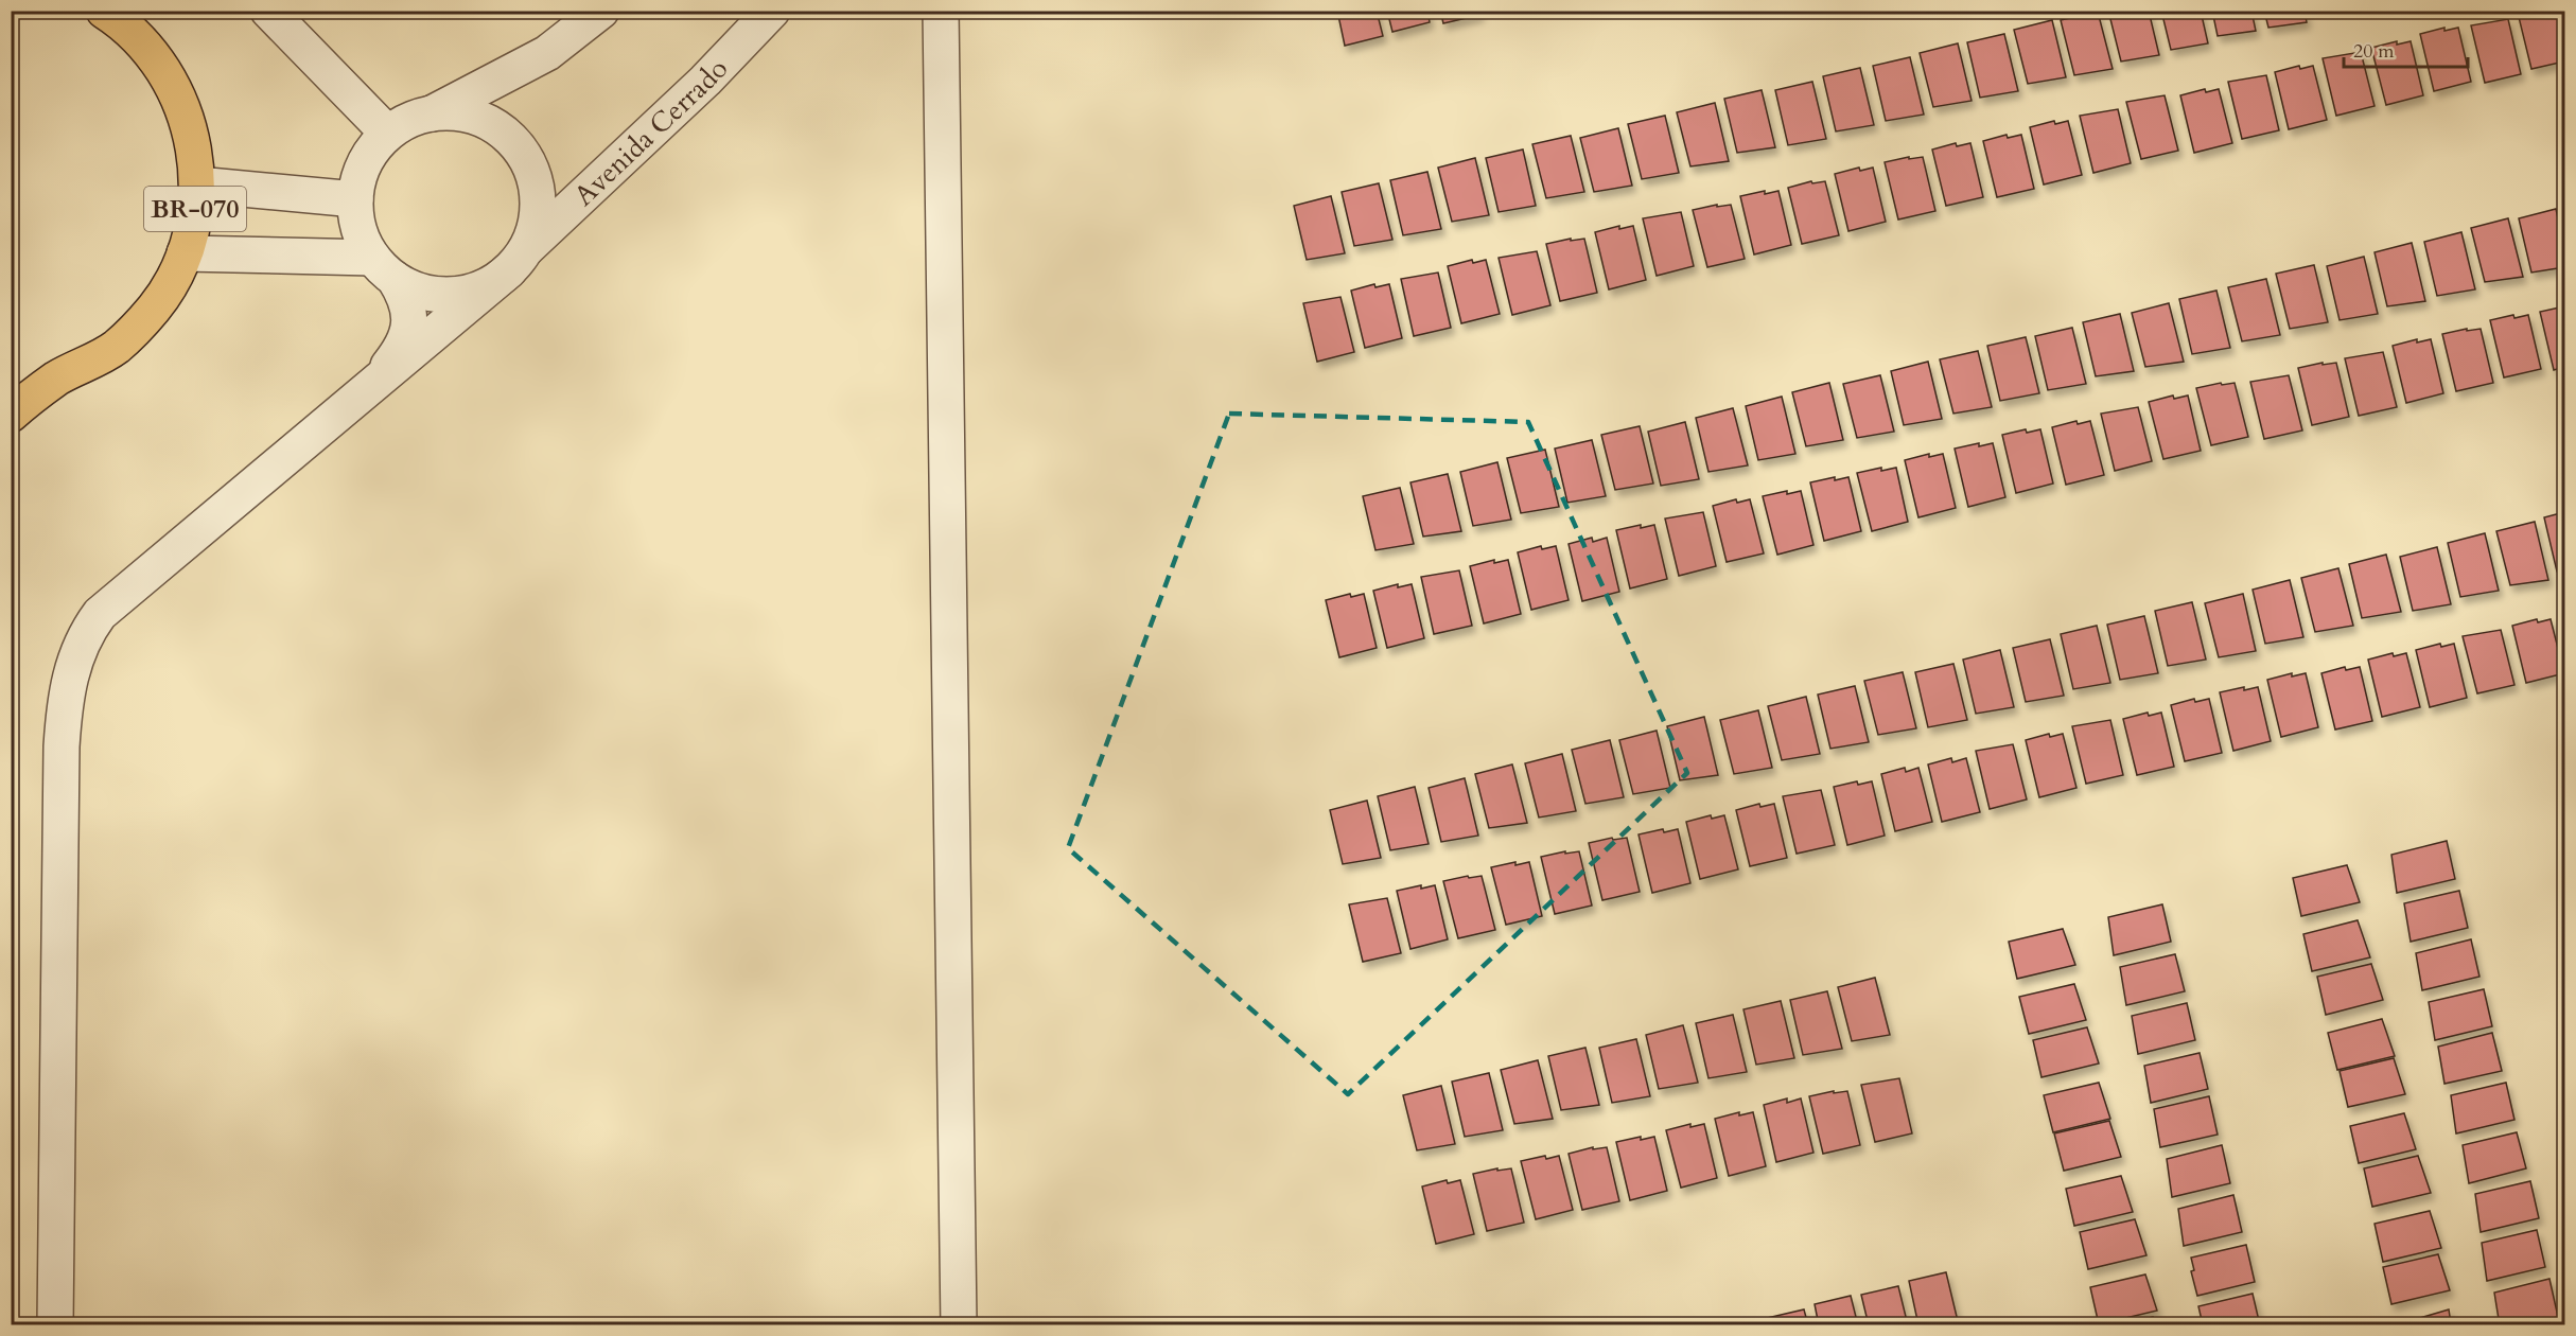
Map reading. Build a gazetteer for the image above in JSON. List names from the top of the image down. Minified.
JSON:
{"streets":{"highway":["BR-070"],"street":["Avenida Cerrado"]},"crossings":[["Avenida Cerrado","BR-070"]],"scale_bar":"20 m"}
